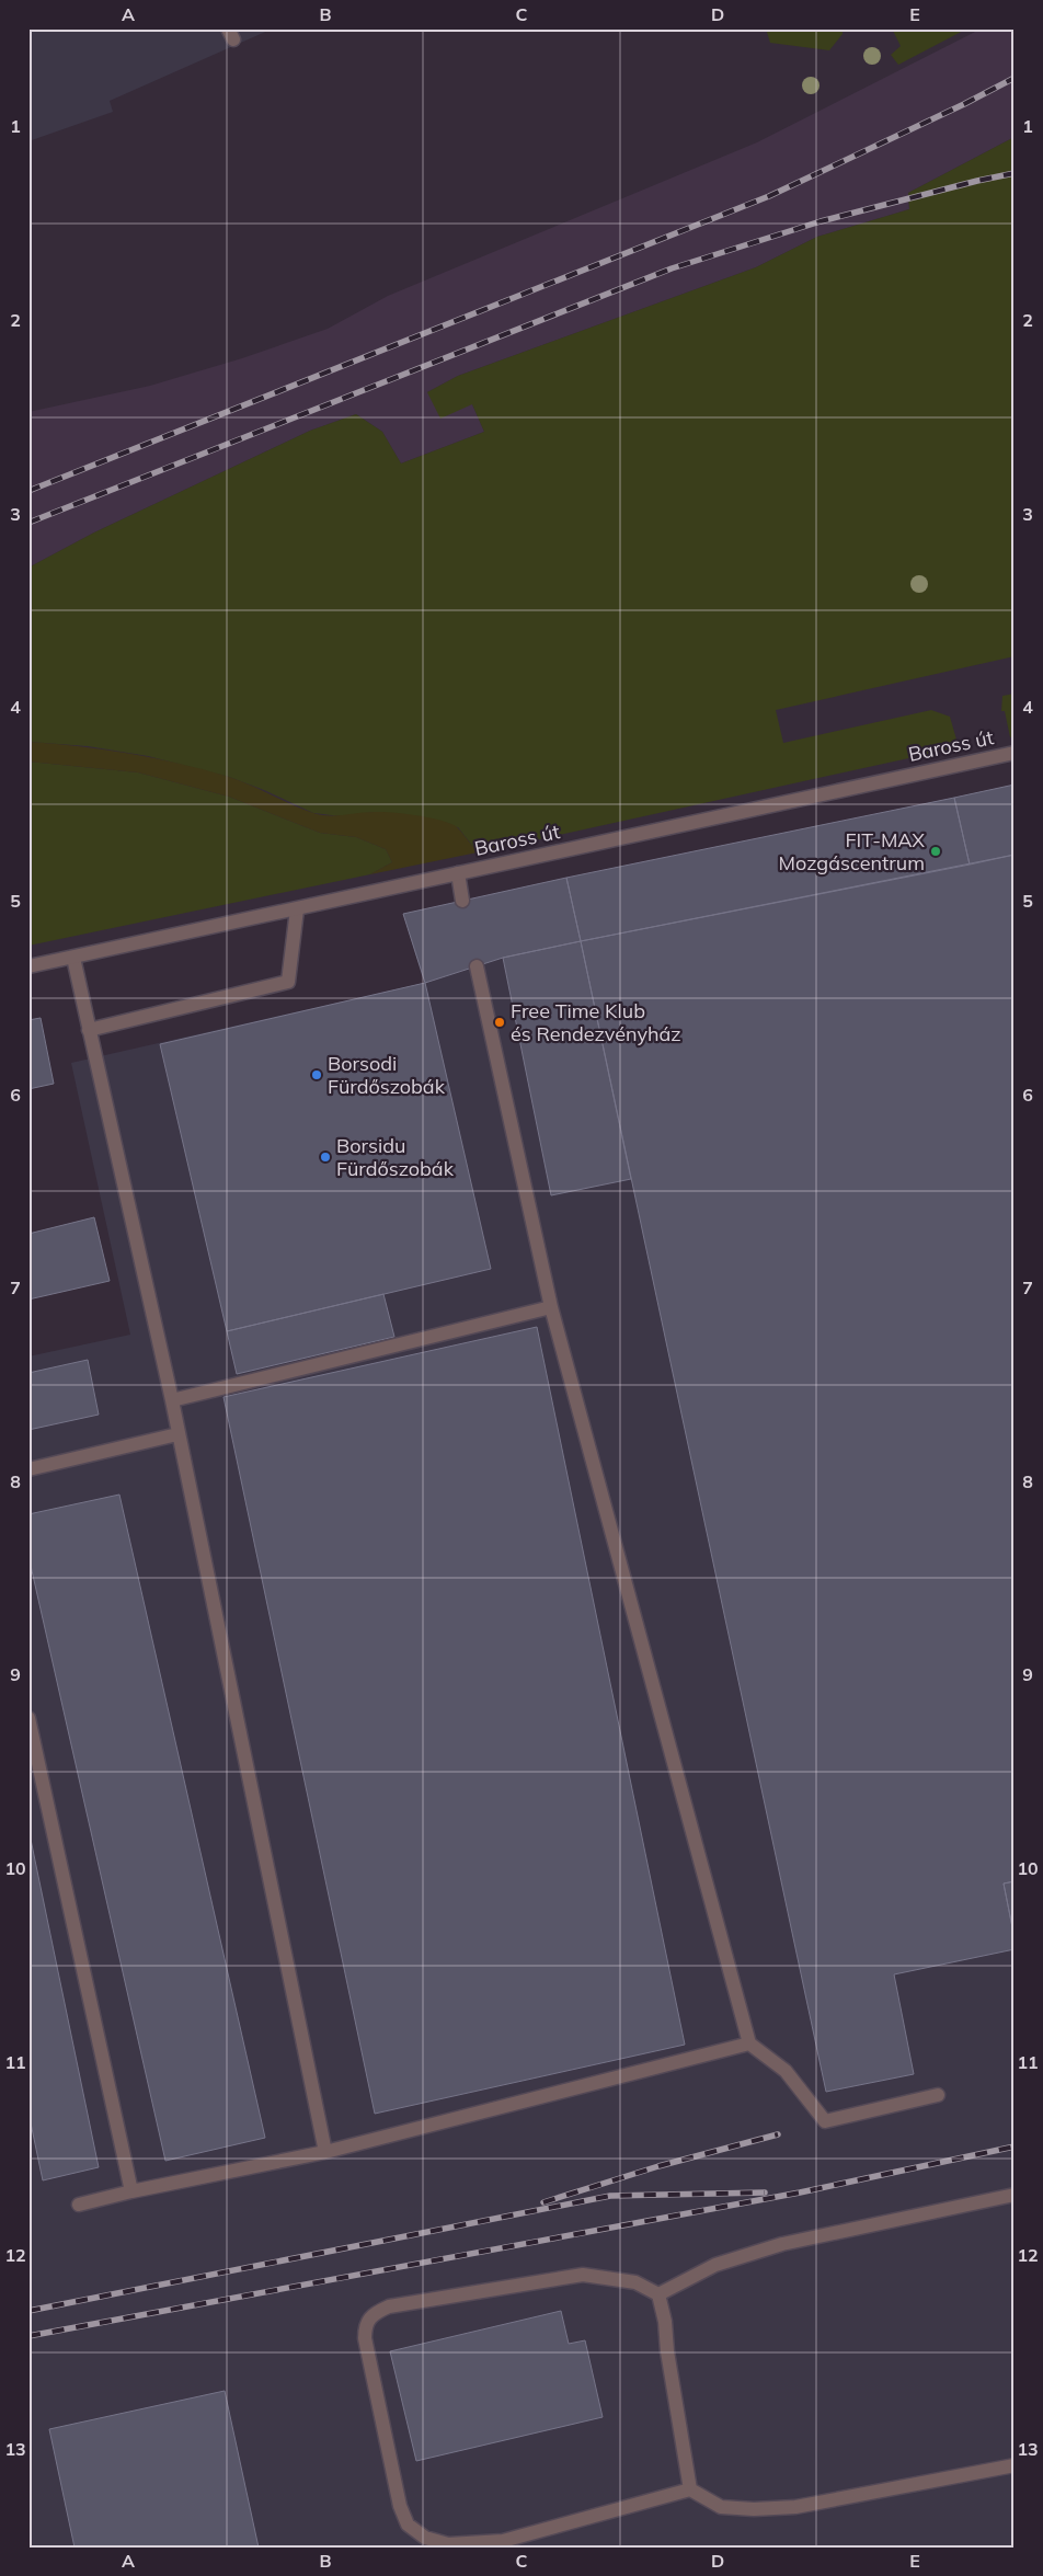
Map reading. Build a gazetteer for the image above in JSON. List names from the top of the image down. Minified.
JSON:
{"streets":{"street":["Baross út"]},"places":["FIT-MAX Mozgáscentrum","Free Time Klub és Rendezvényház","Borsodi Fürdőszobák","Borsidu Fürdőszobák"],"grid":{"columns":["A","B","C","D","E"],"rows":["1","2","3","4","5","6","7","8","9","10","11","12","13"]}}
